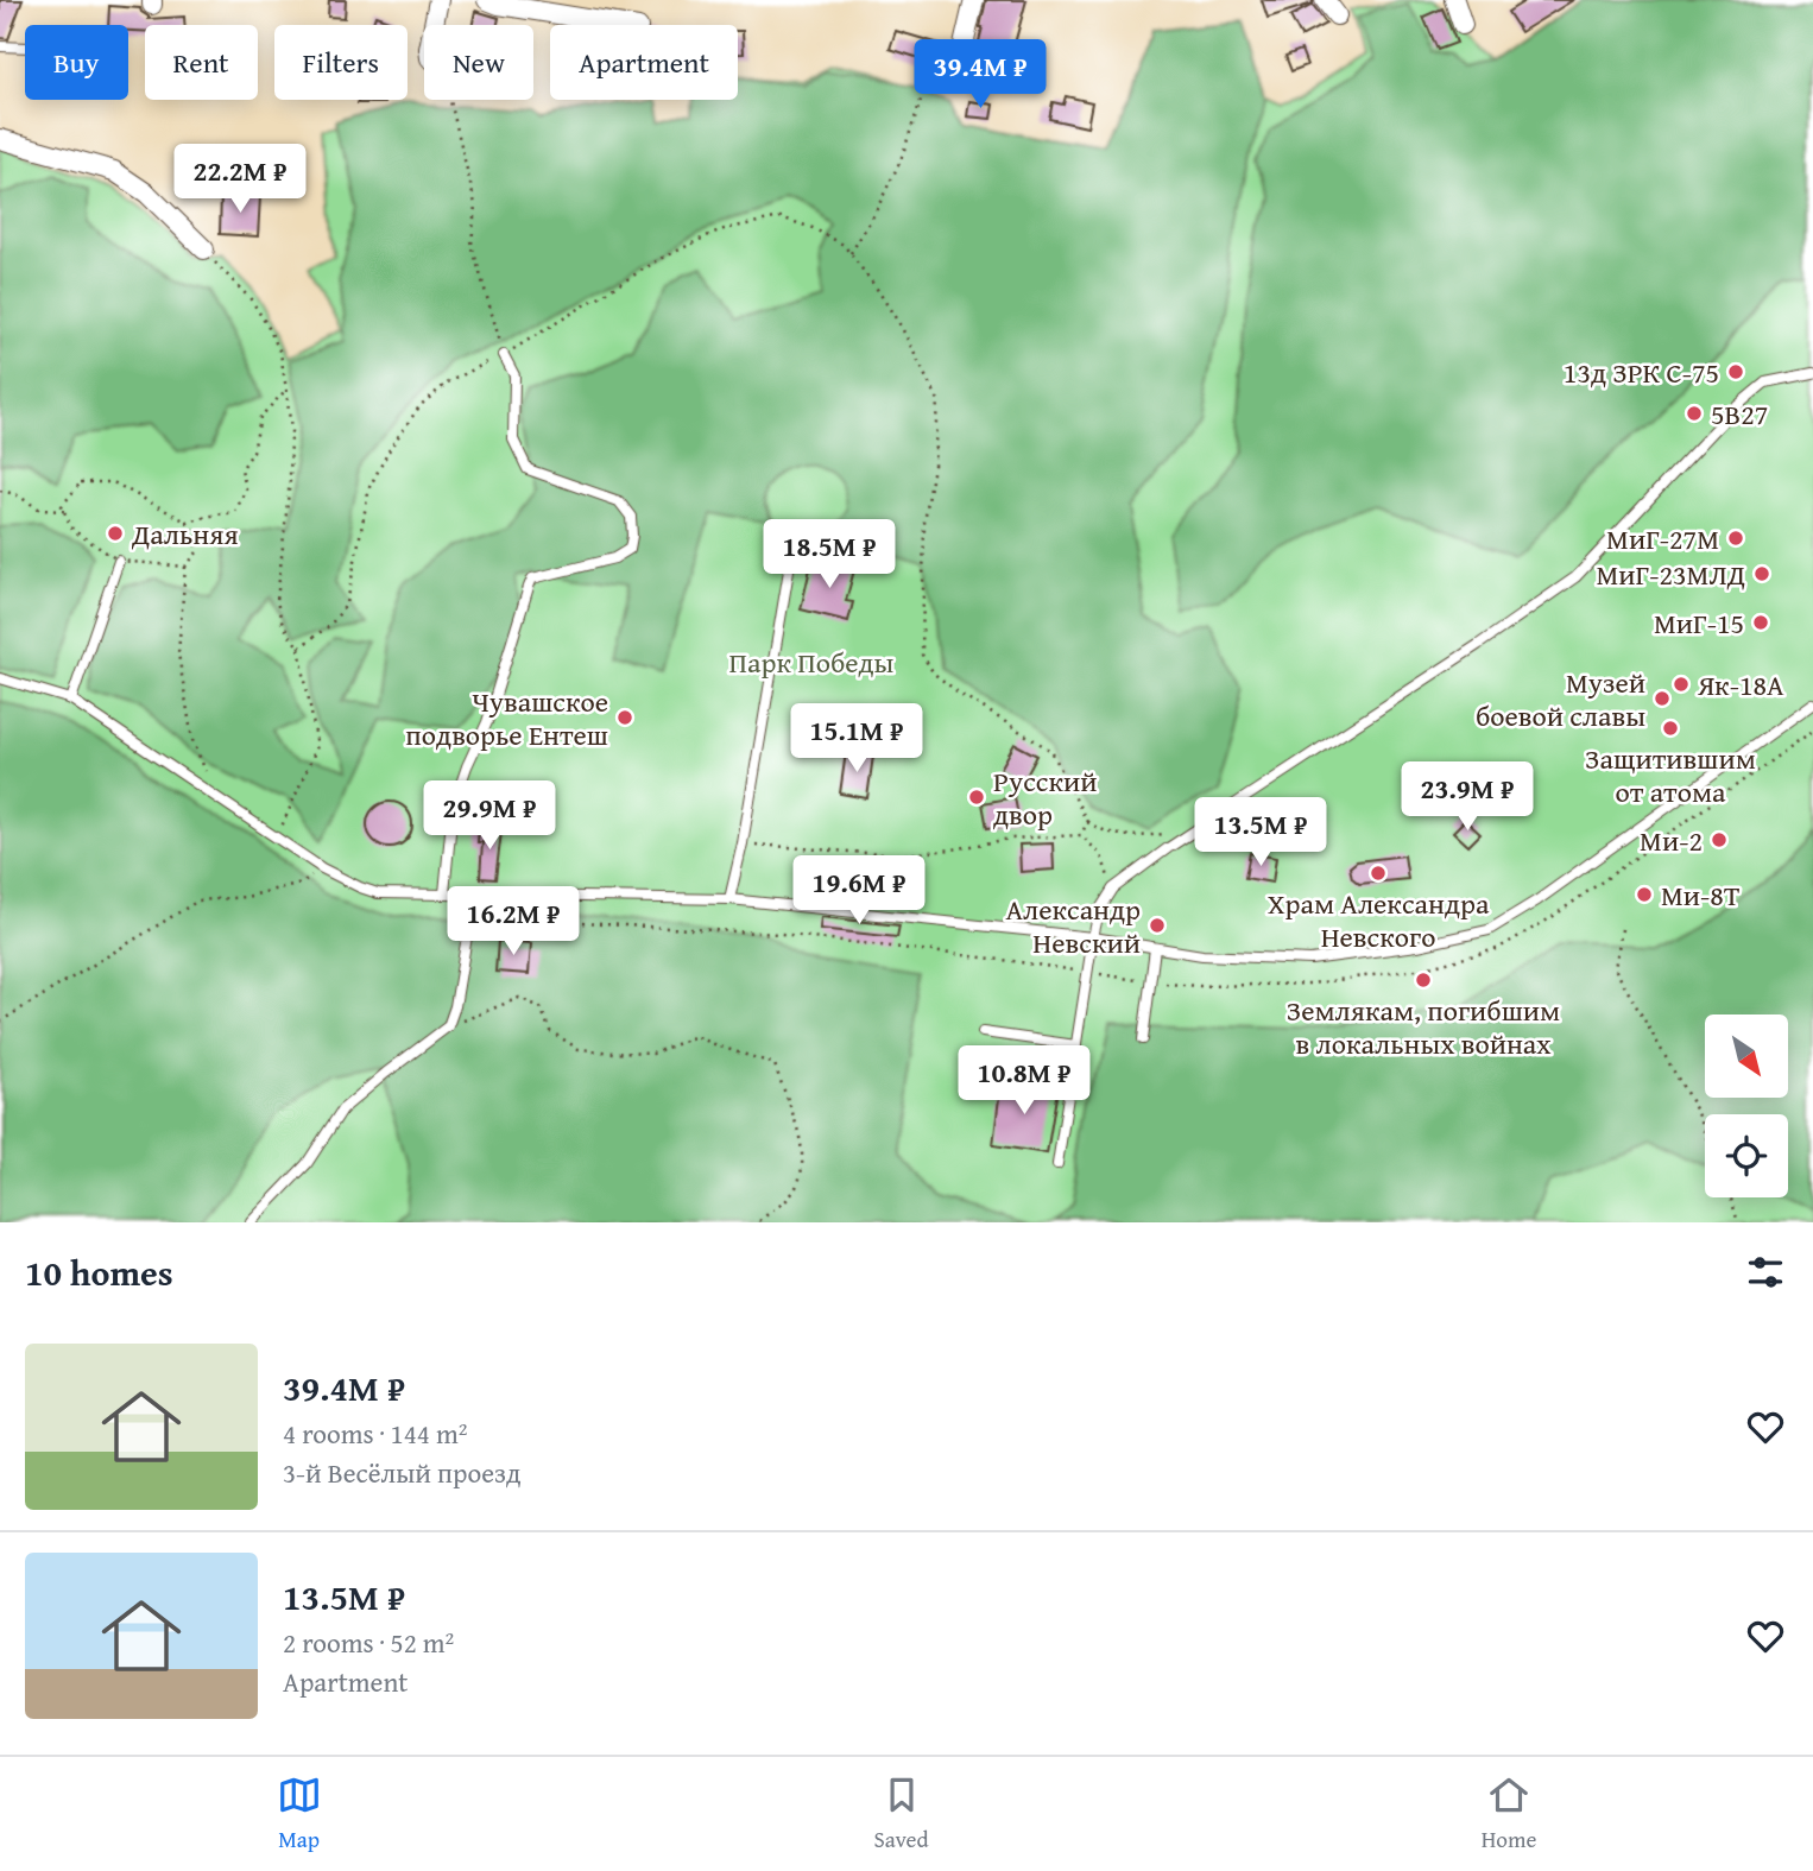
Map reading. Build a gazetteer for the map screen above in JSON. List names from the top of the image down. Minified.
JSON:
{"parks":["Парк Победы"],"places":["13д ЗРК С-75","5В27","Дальняя","МиГ-27М","МиГ-23МЛД","МиГ-15","Як-18А","Музей боевой славы","Чувашское подворье Ентеш","Защитившим от атома","Русский двор","Ми-2","Храм Александра Невского","Ми-8Т","Александр Невский","Землякам, погибшим в локальных войнах"],"north":"bottom right","page":{"chip":["Buy","Rent","Filters","New","Apartment"],"price":["39.4M ₽","22.2M ₽","18.5M ₽","15.1M ₽","23.9M ₽","29.9M ₽","13.5M ₽","19.6M ₽","16.2M ₽","10.8M ₽"],"heading":"10 homes","list":[{"name":"39.4M ₽","note":"4 rooms · 144 m² · 3-й Весёлый проезд"},{"name":"13.5M ₽","note":"2 rooms · 52 m² · Apartment"}],"tabs":["Map","Saved","Home"]}}
